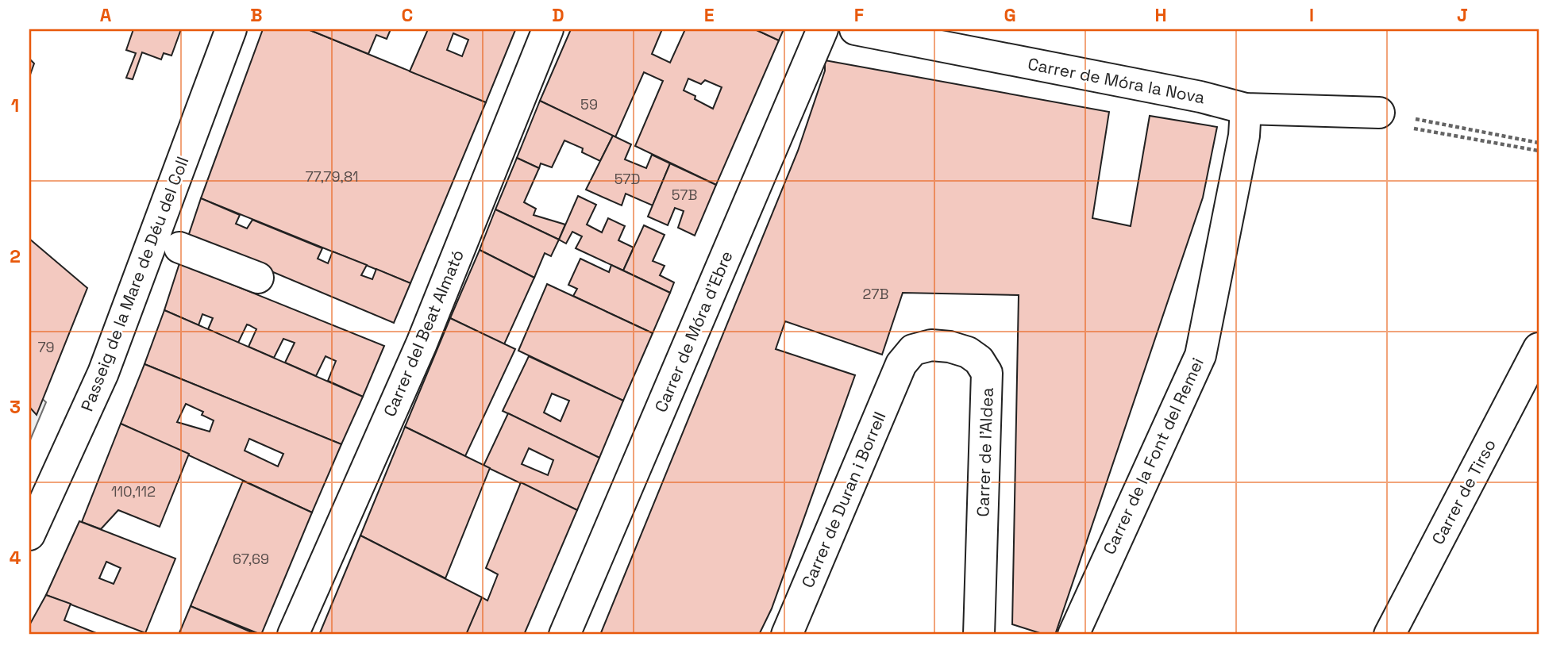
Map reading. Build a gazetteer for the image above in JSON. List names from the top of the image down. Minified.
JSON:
{"streets":{"street":["Carrer de Móra la Nova","Passeig de la Mare de Déu del Coll","Carrer de Móra d'Ebre","Carrer del Beat Almató","Carrer de l'Aldea","Carrer de la Font del Remei","Carrer de Tirso","Carrer de Duran i Borrell"]},"crossings":[["Carrer de Móra la Nova","Carrer de la Font del Remei"],["Carrer de l'Aldea","Carrer de Duran i Borrell"]],"house_numbers":["59","77,79,81","57D","57B","27B","79","110,112","67,69"],"grid":{"columns":["A","B","C","D","E","F","G","H","I","J"],"rows":["1","2","3","4"]}}
